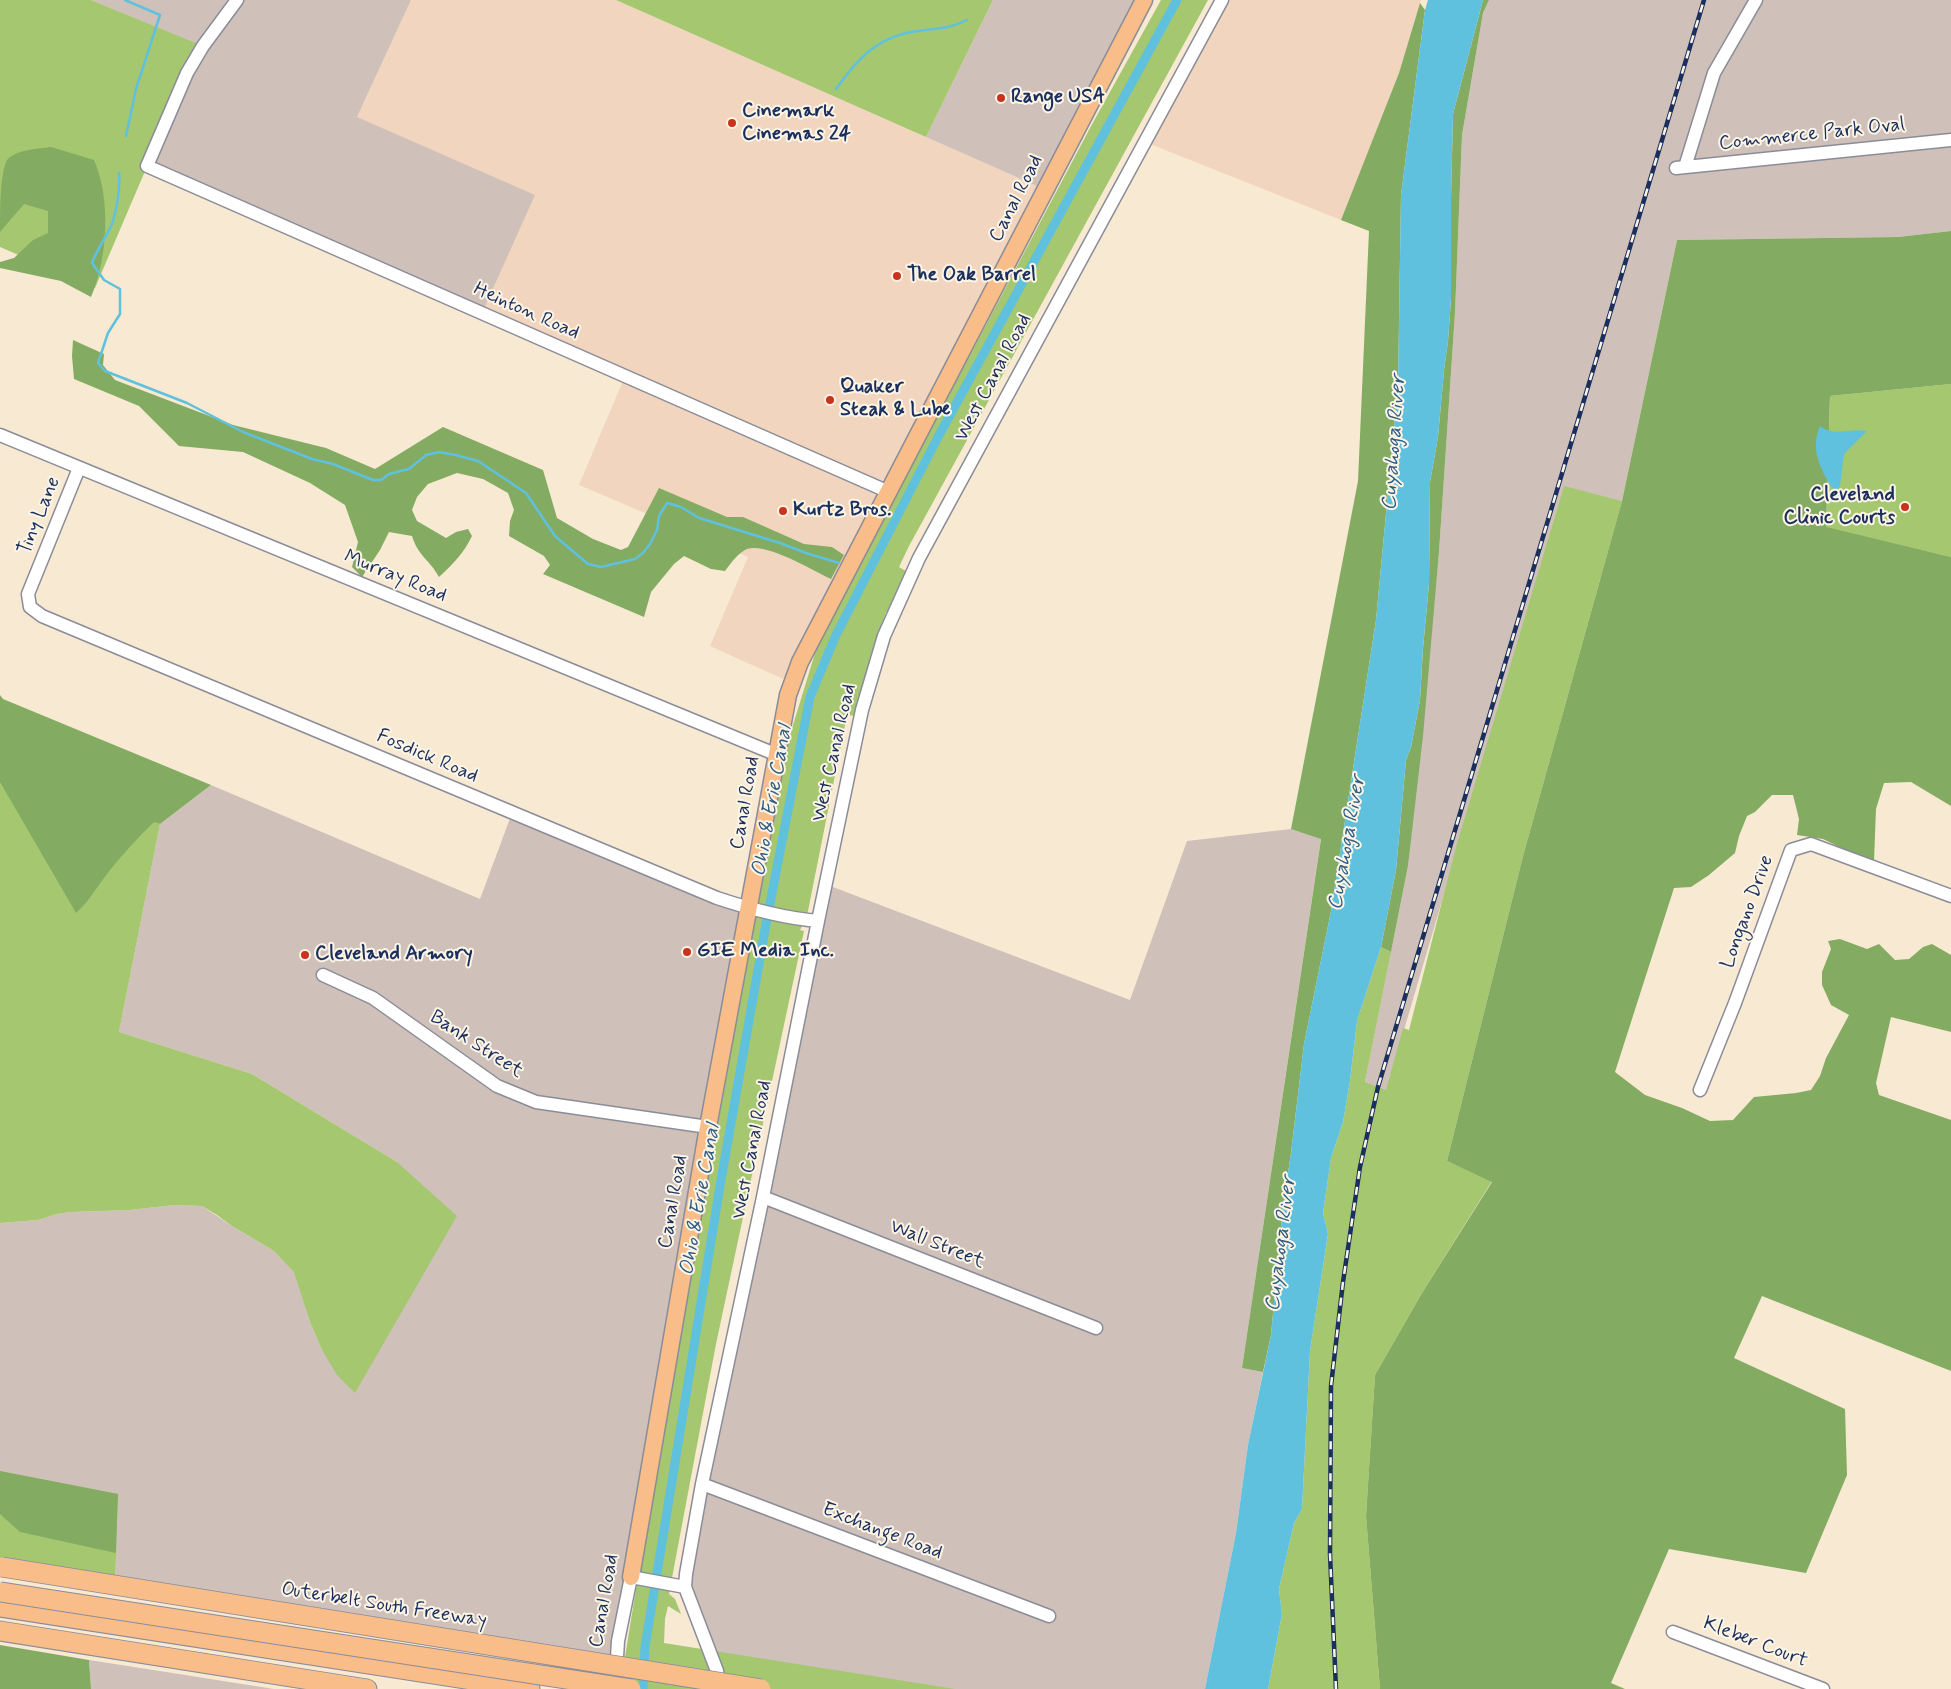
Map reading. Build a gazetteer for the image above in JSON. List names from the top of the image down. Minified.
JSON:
{"streets":{"highway":["Outerbelt South Freeway"],"main road":["Canal Road"],"street":["Commerce Park Oval","Heinton Road","West Canal Road","Tiny Lane","Murray Road","Fosdick Road","Longano Drive","Bank Street","Wall Street","Exchange Road","Kleber Court"]},"crossings":[["Canal Road","Heinton Road"],["Canal Road","Murray Road"],["Canal Road","Fosdick Road"],["Canal Road","Bank Street"],["West Canal Road","Fosdick Road"],["West Canal Road","Wall Street"],["West Canal Road","Exchange Road"],["Tiny Lane","Murray Road"],["Tiny Lane","Fosdick Road"]],"water":["Cuyahoga River","Ohio & Erie Canal"],"places":["Range USA","Cinemark Cinemas 24","The Oak Barrel","Quaker Steak & Lube","Cleveland Clinic Courts","Kurtz Bros.","GIE Media Inc.","Cleveland Armory"]}
